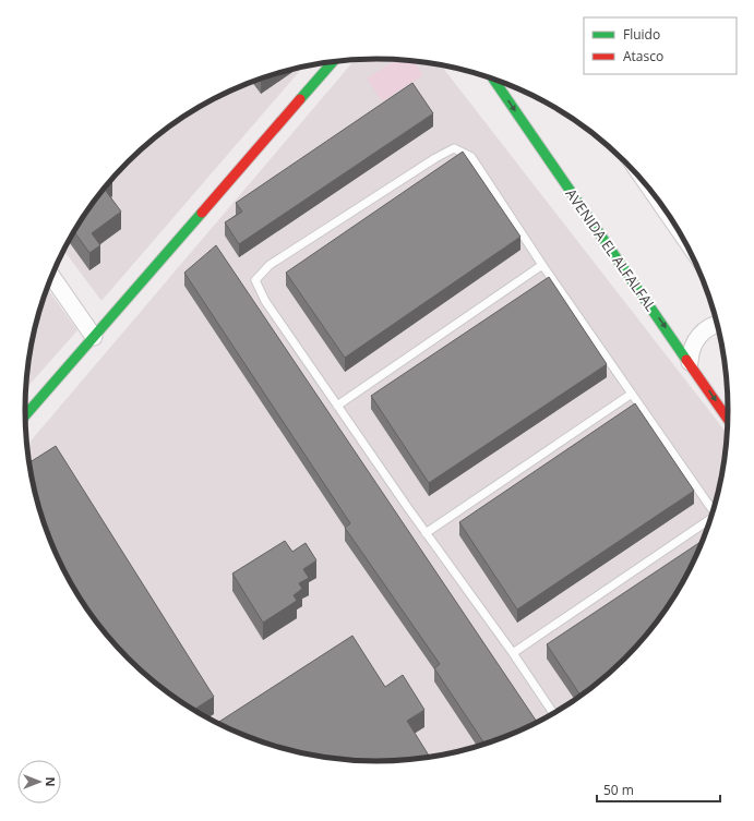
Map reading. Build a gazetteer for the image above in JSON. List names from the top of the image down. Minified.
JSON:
{"streets":{"street":["AVENIDA EL ALFALFAL"]},"one_way":["AVENIDA EL ALFALFAL"],"legend":["Fluido","Atasco"],"scale_bar":"50 m","north":"right"}
